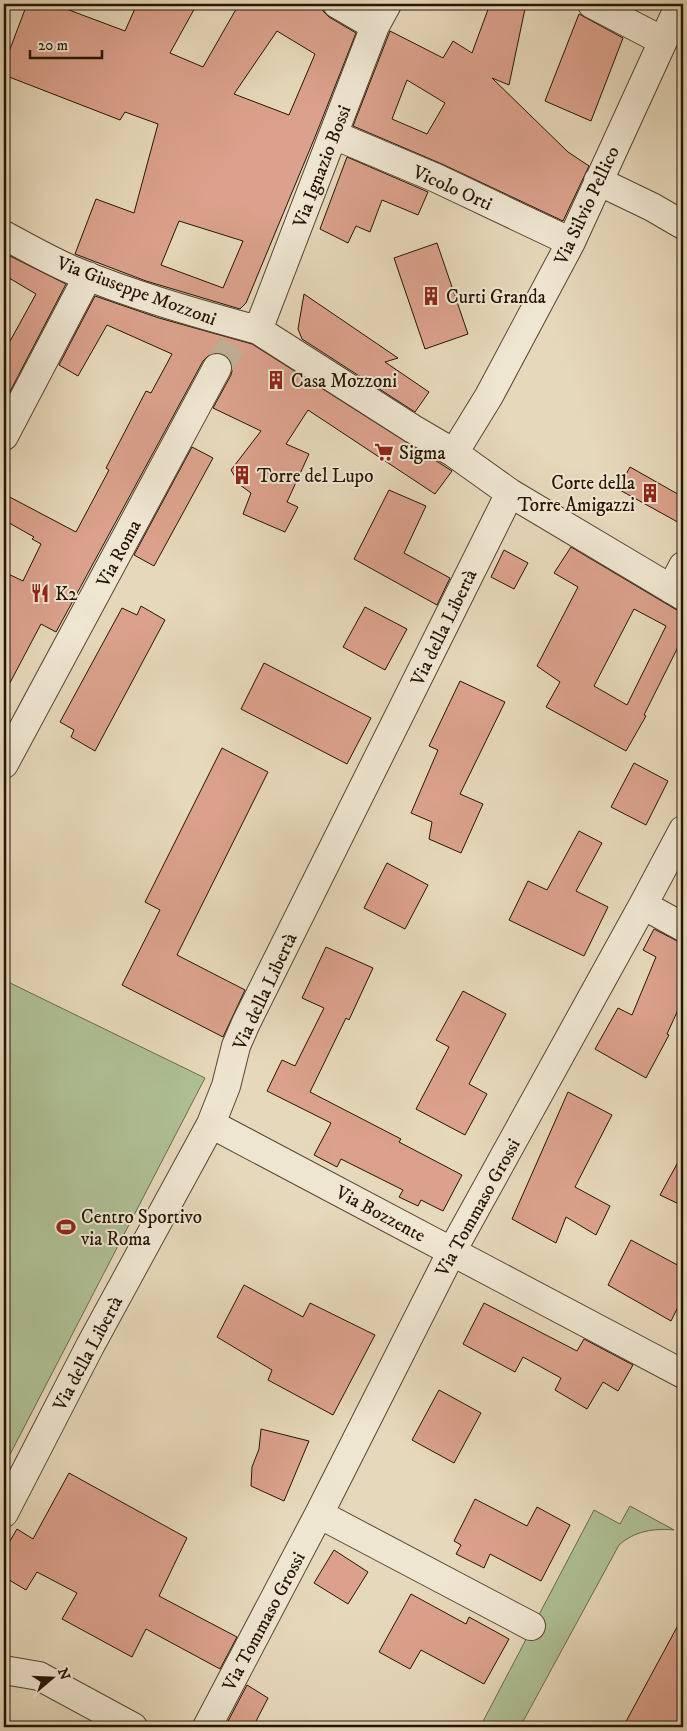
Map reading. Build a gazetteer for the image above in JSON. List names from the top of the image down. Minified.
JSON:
{"streets":{"street":["Via Ignazio Bossi","Vicolo Orti","Via Silvio Pellico","Via Giuseppe Mozzoni","Via Roma","Via della Libertà","Via Tommaso Grossi","Via Bozzente"]},"crossings":[["Via Ignazio Bossi","Vicolo Orti"],["Via Ignazio Bossi","Via Giuseppe Mozzoni"],["Vicolo Orti","Via Silvio Pellico"],["Via Silvio Pellico","Via Giuseppe Mozzoni"],["Via Giuseppe Mozzoni","Via della Libertà"],["Via della Libertà","Via Bozzente"],["Via Tommaso Grossi","Via Bozzente"]],"places":{"building":["Curti Granda","Casa Mozzoni","Torre del Lupo","Corte della Torre Amigazzi"],"supermarket":["Sigma"],"restaurant":["K2"],"sports":["Centro Sportivo via Roma"]},"scale_bar":"20 m","north":"right"}
